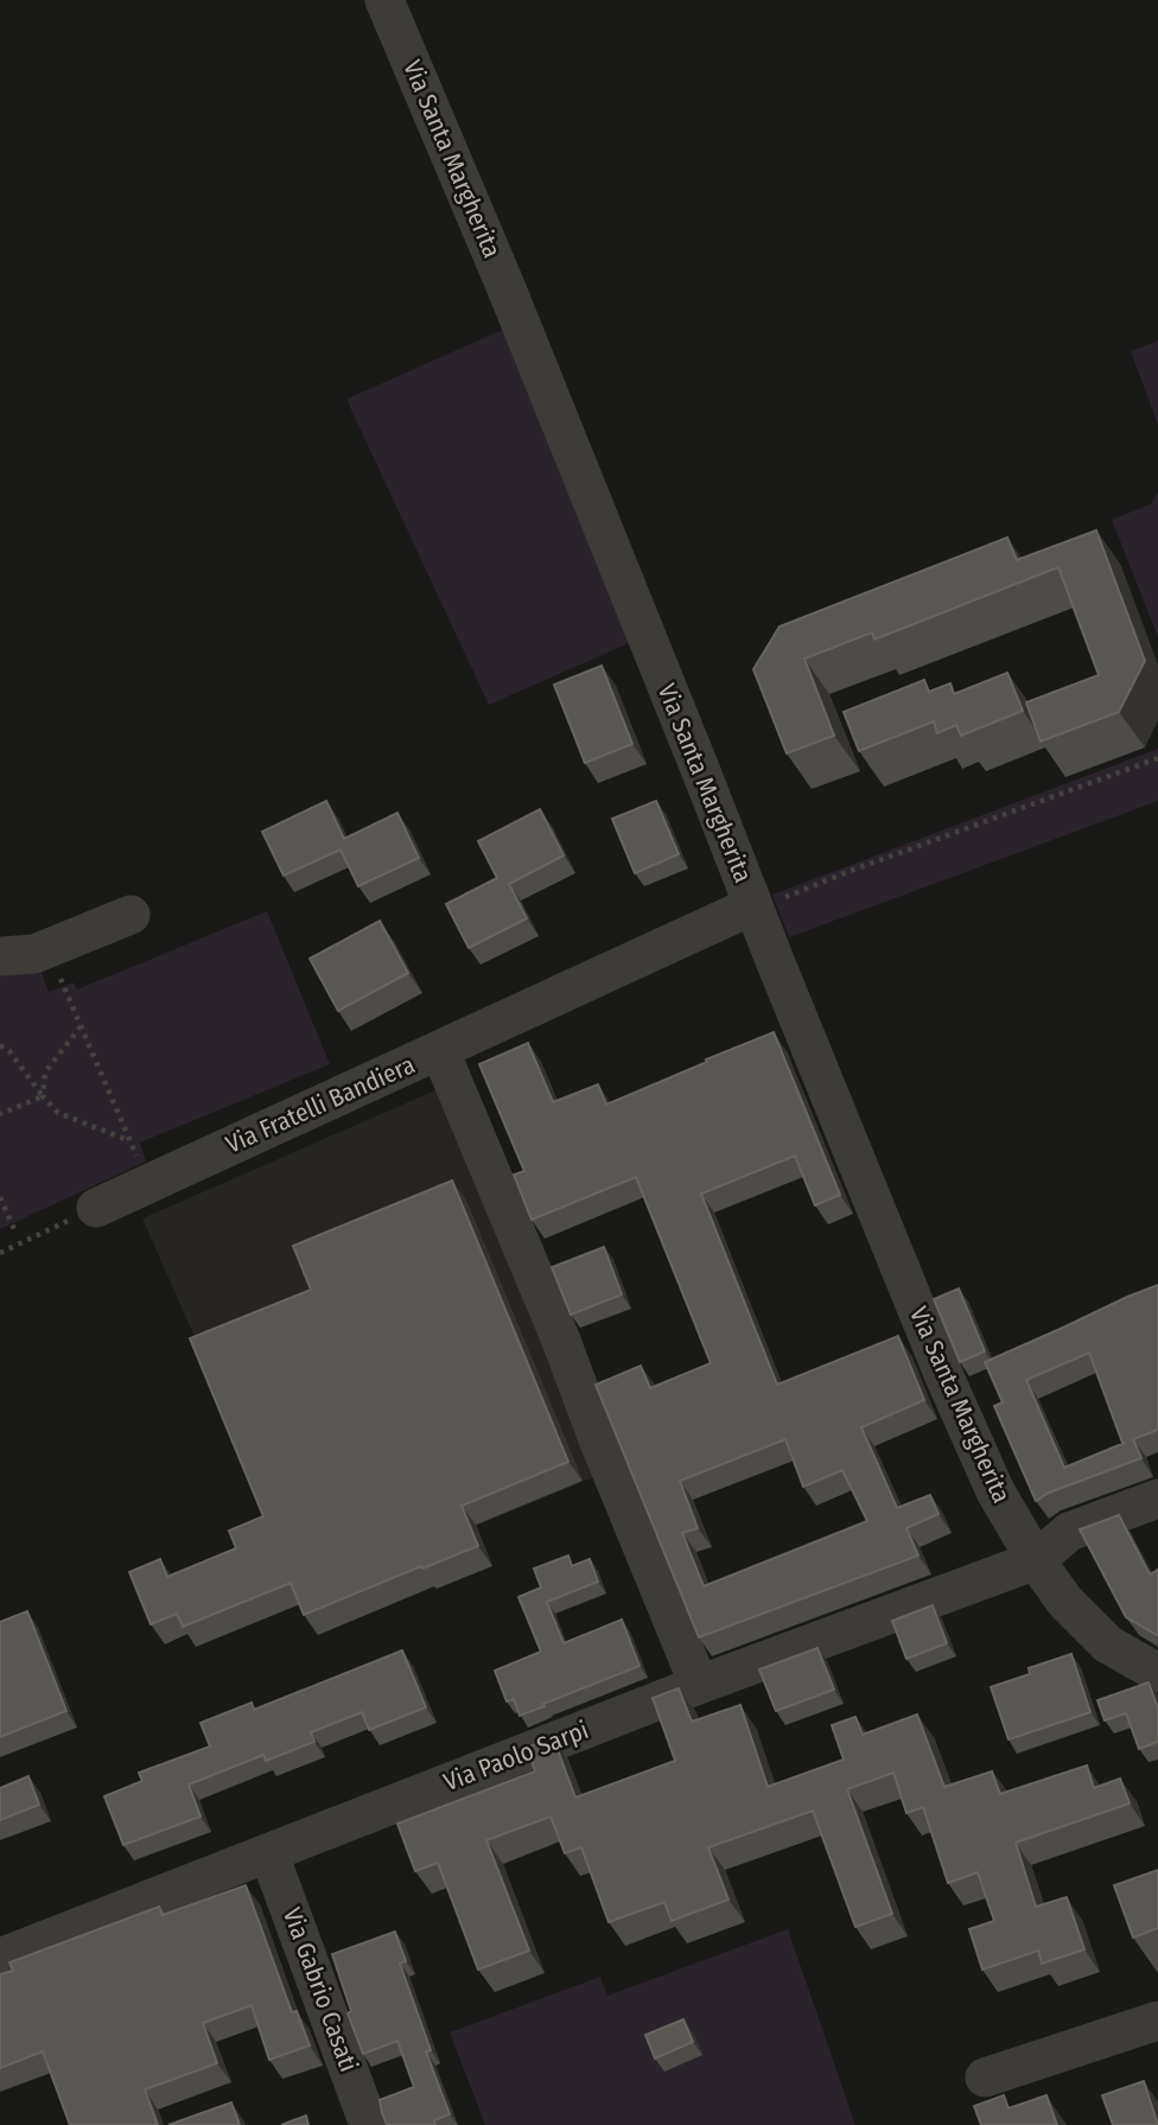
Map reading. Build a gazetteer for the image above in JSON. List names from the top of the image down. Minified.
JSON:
{"streets":{"street":["Via Santa Margherita","Via Fratelli Bandiera","Via Paolo Sarpi","Via Gabrio Casati"]},"crossings":[["Via Santa Margherita","Via Fratelli Bandiera"],["Via Santa Margherita","Via Paolo Sarpi"],["Via Paolo Sarpi","Via Gabrio Casati"]]}
